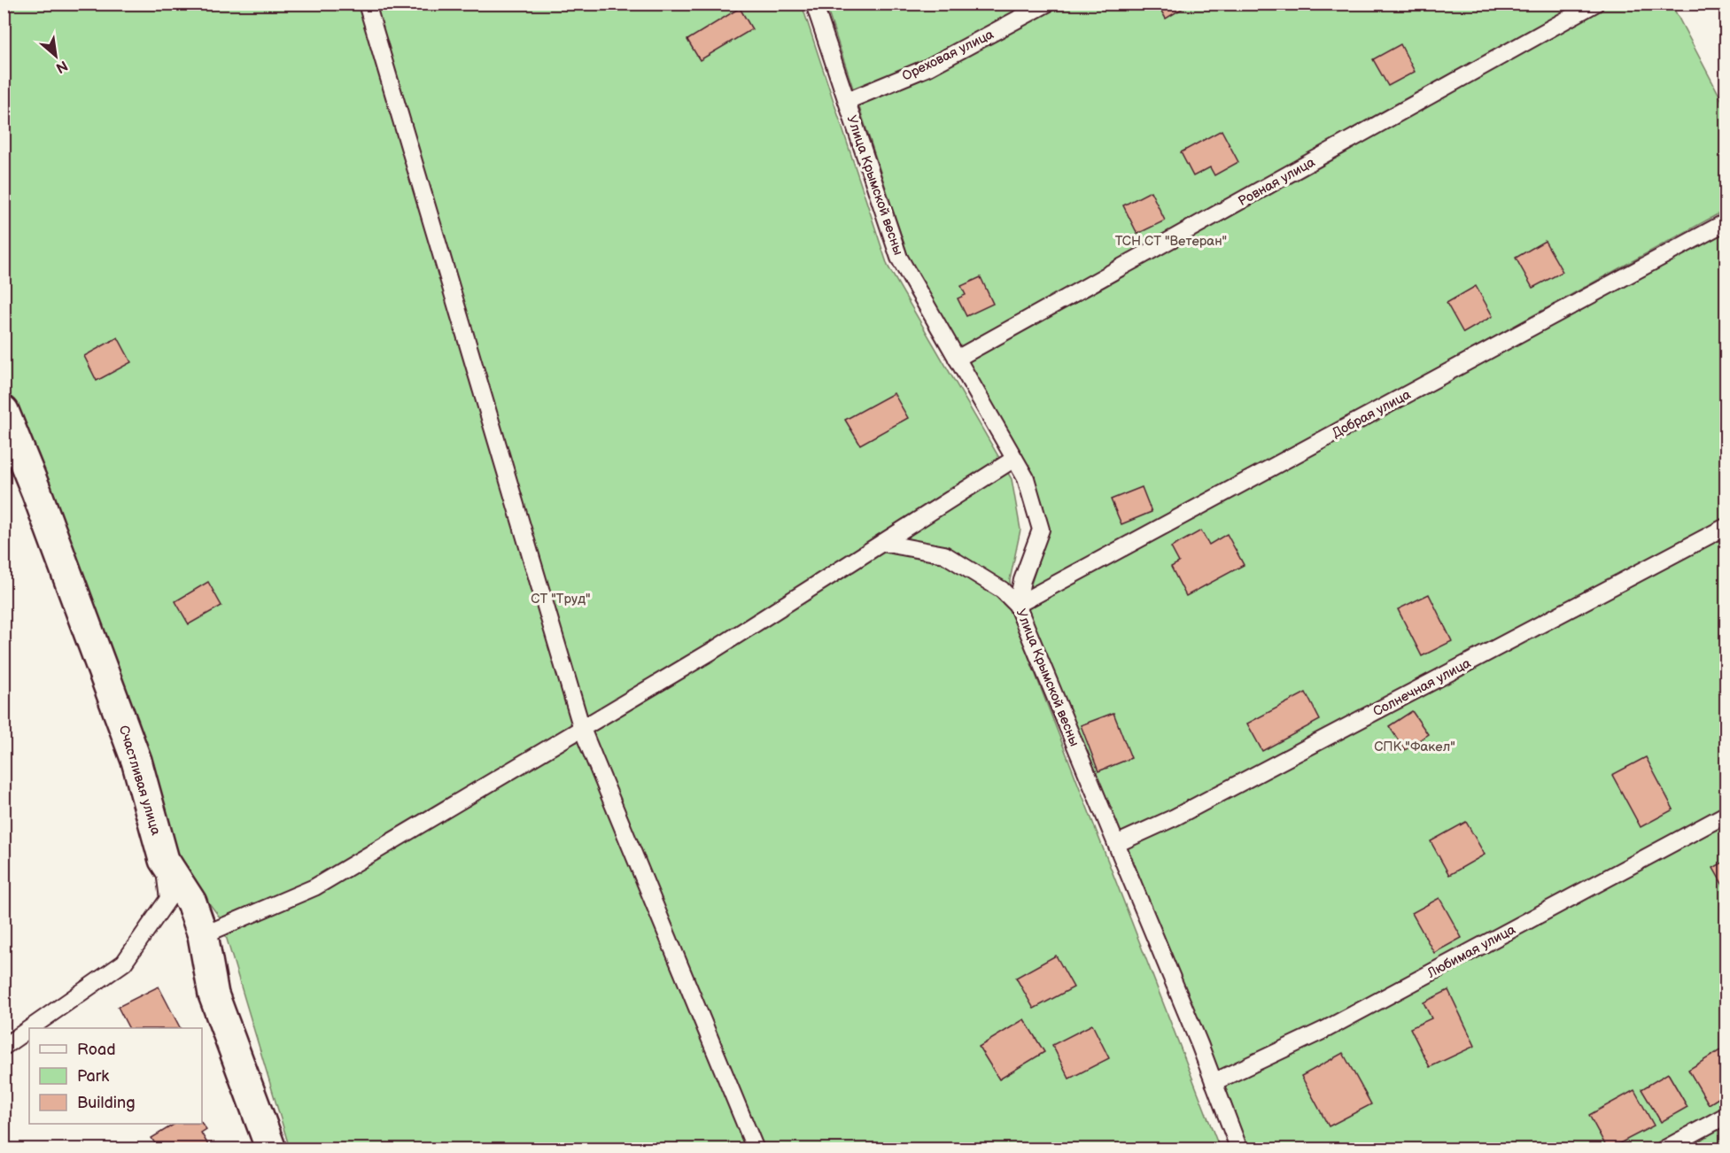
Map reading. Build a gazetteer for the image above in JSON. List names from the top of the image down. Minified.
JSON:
{"streets":{"street":["Счастливая улица"],"lane":["Ореховая улица","Ровная улица","Улица Крымской весны","Добрая улица","Солнечная улица","Любимая улица"]},"crossings":[["Ореховая улица","Улица Крымской весны"],["Ровная улица","Улица Крымской весны"],["Улица Крымской весны","Добрая улица"],["Улица Крымской весны","Солнечная улица"],["Улица Крымской весны","Любимая улица"]],"parks":["ТСН СТ \"Ветеран\"","СТ \"Труд\"","СПК \"Факел\""],"legend":["Road","Park","Building"],"north":"bottom right"}
